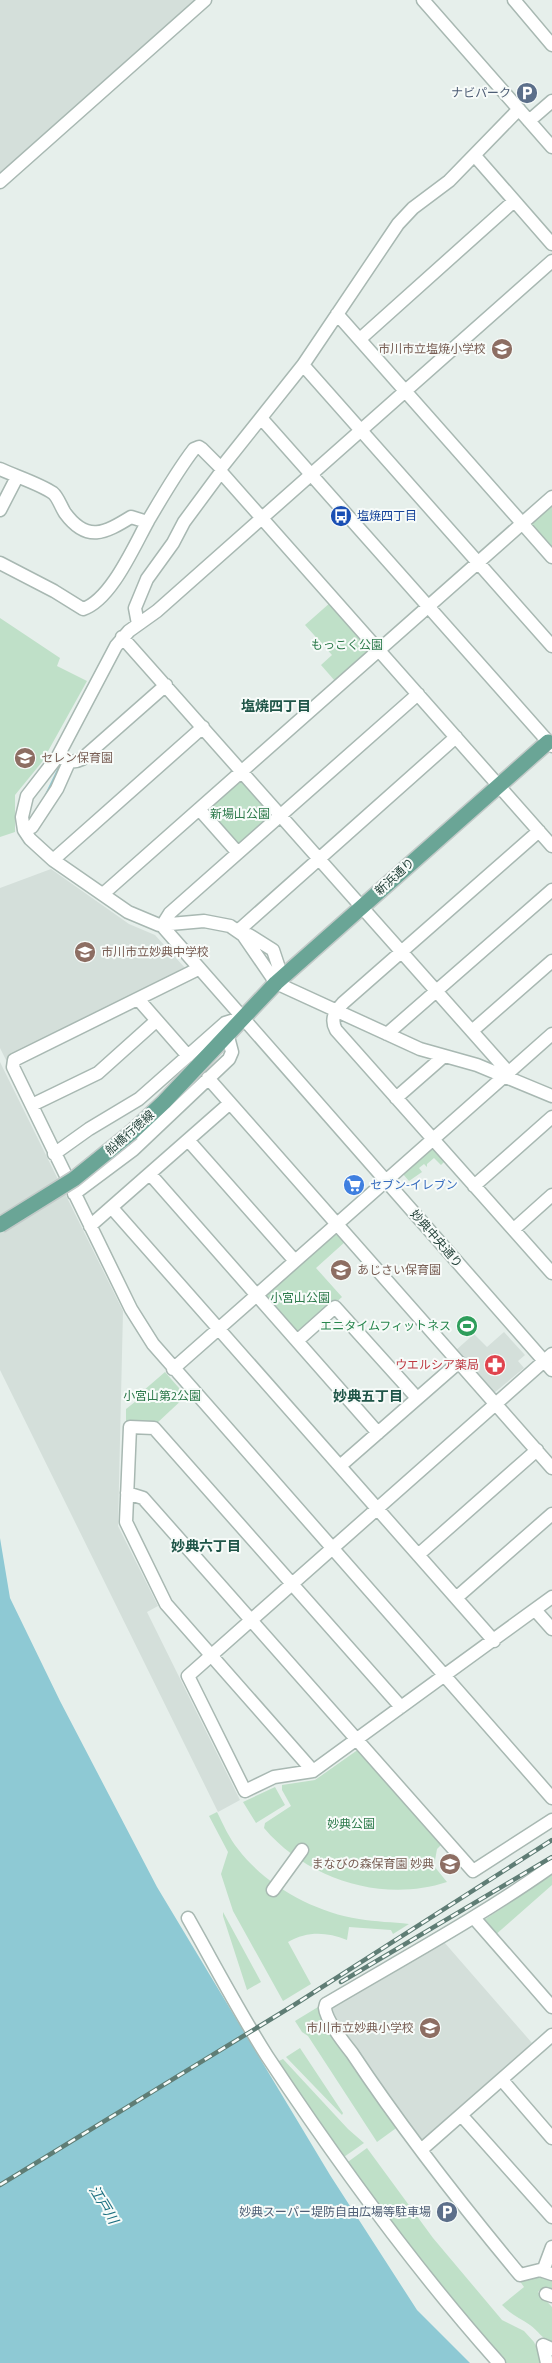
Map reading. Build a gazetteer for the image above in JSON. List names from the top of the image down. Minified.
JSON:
{"streets":{"main road":["新浜通り","船橋行徳線"],"street":["妙典中央通り"]},"crossings":[["新浜通り","船橋行徳線"],["新浜通り","妙典中央通り"],["船橋行徳線","妙典中央通り"]],"districts":["塩焼四丁目","妙典五丁目","妙典六丁目"],"water":["江戸川"],"parks":["もっこく公園","新場山公園","小宮山公園","小宮山第2公園","妙典公園"],"places":{"parking":["ナビパーク","妙典スーパー堤防自由広場等駐車場"],"school or university":["市川市立塩焼小学校","セレン保育園","市川市立妙典中学校","あじさい保育園","まなびの森保育園 妙典","市川市立妙典小学校"],"bus stop":["塩焼四丁目"],"supermarket":["セブン-イレブン"],"sports":["エニタイムフィットネス"],"pharmacy":["ウエルシア薬局"]}}
